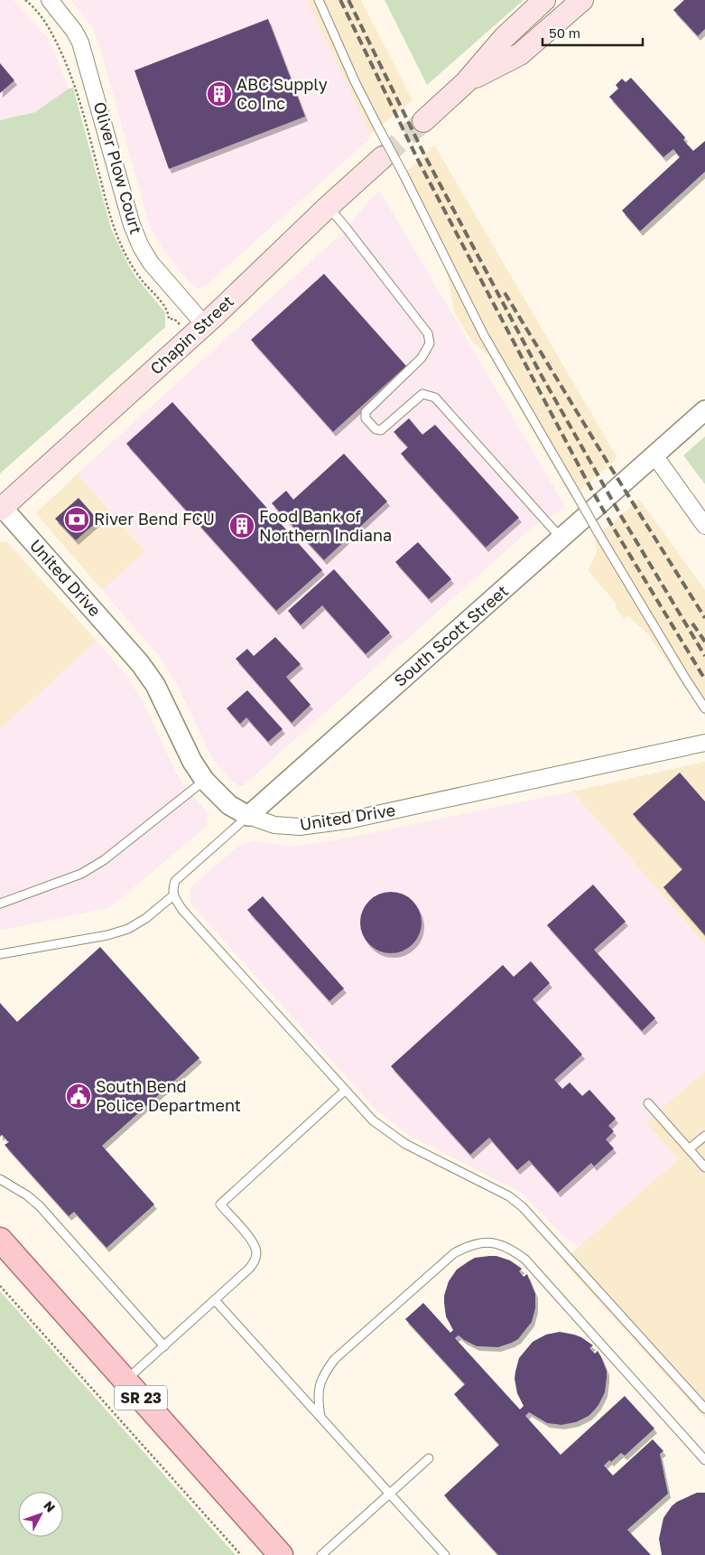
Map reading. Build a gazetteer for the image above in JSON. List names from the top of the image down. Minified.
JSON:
{"streets":{"main road":["Chapin Street","SR 23"],"street":["Oliver Plow Court","United Drive","South Scott Street"]},"crossings":[["Oliver Plow Court","Chapin Street"],["Chapin Street","United Drive"],["United Drive","South Scott Street"]],"places":{"building":["ABC Supply Co Inc","Food Bank of Northern Indiana"],"bank":["River Bend FCU"],"public building":["South Bend Police Department"]},"scale_bar":"50 m","north":"top right"}
